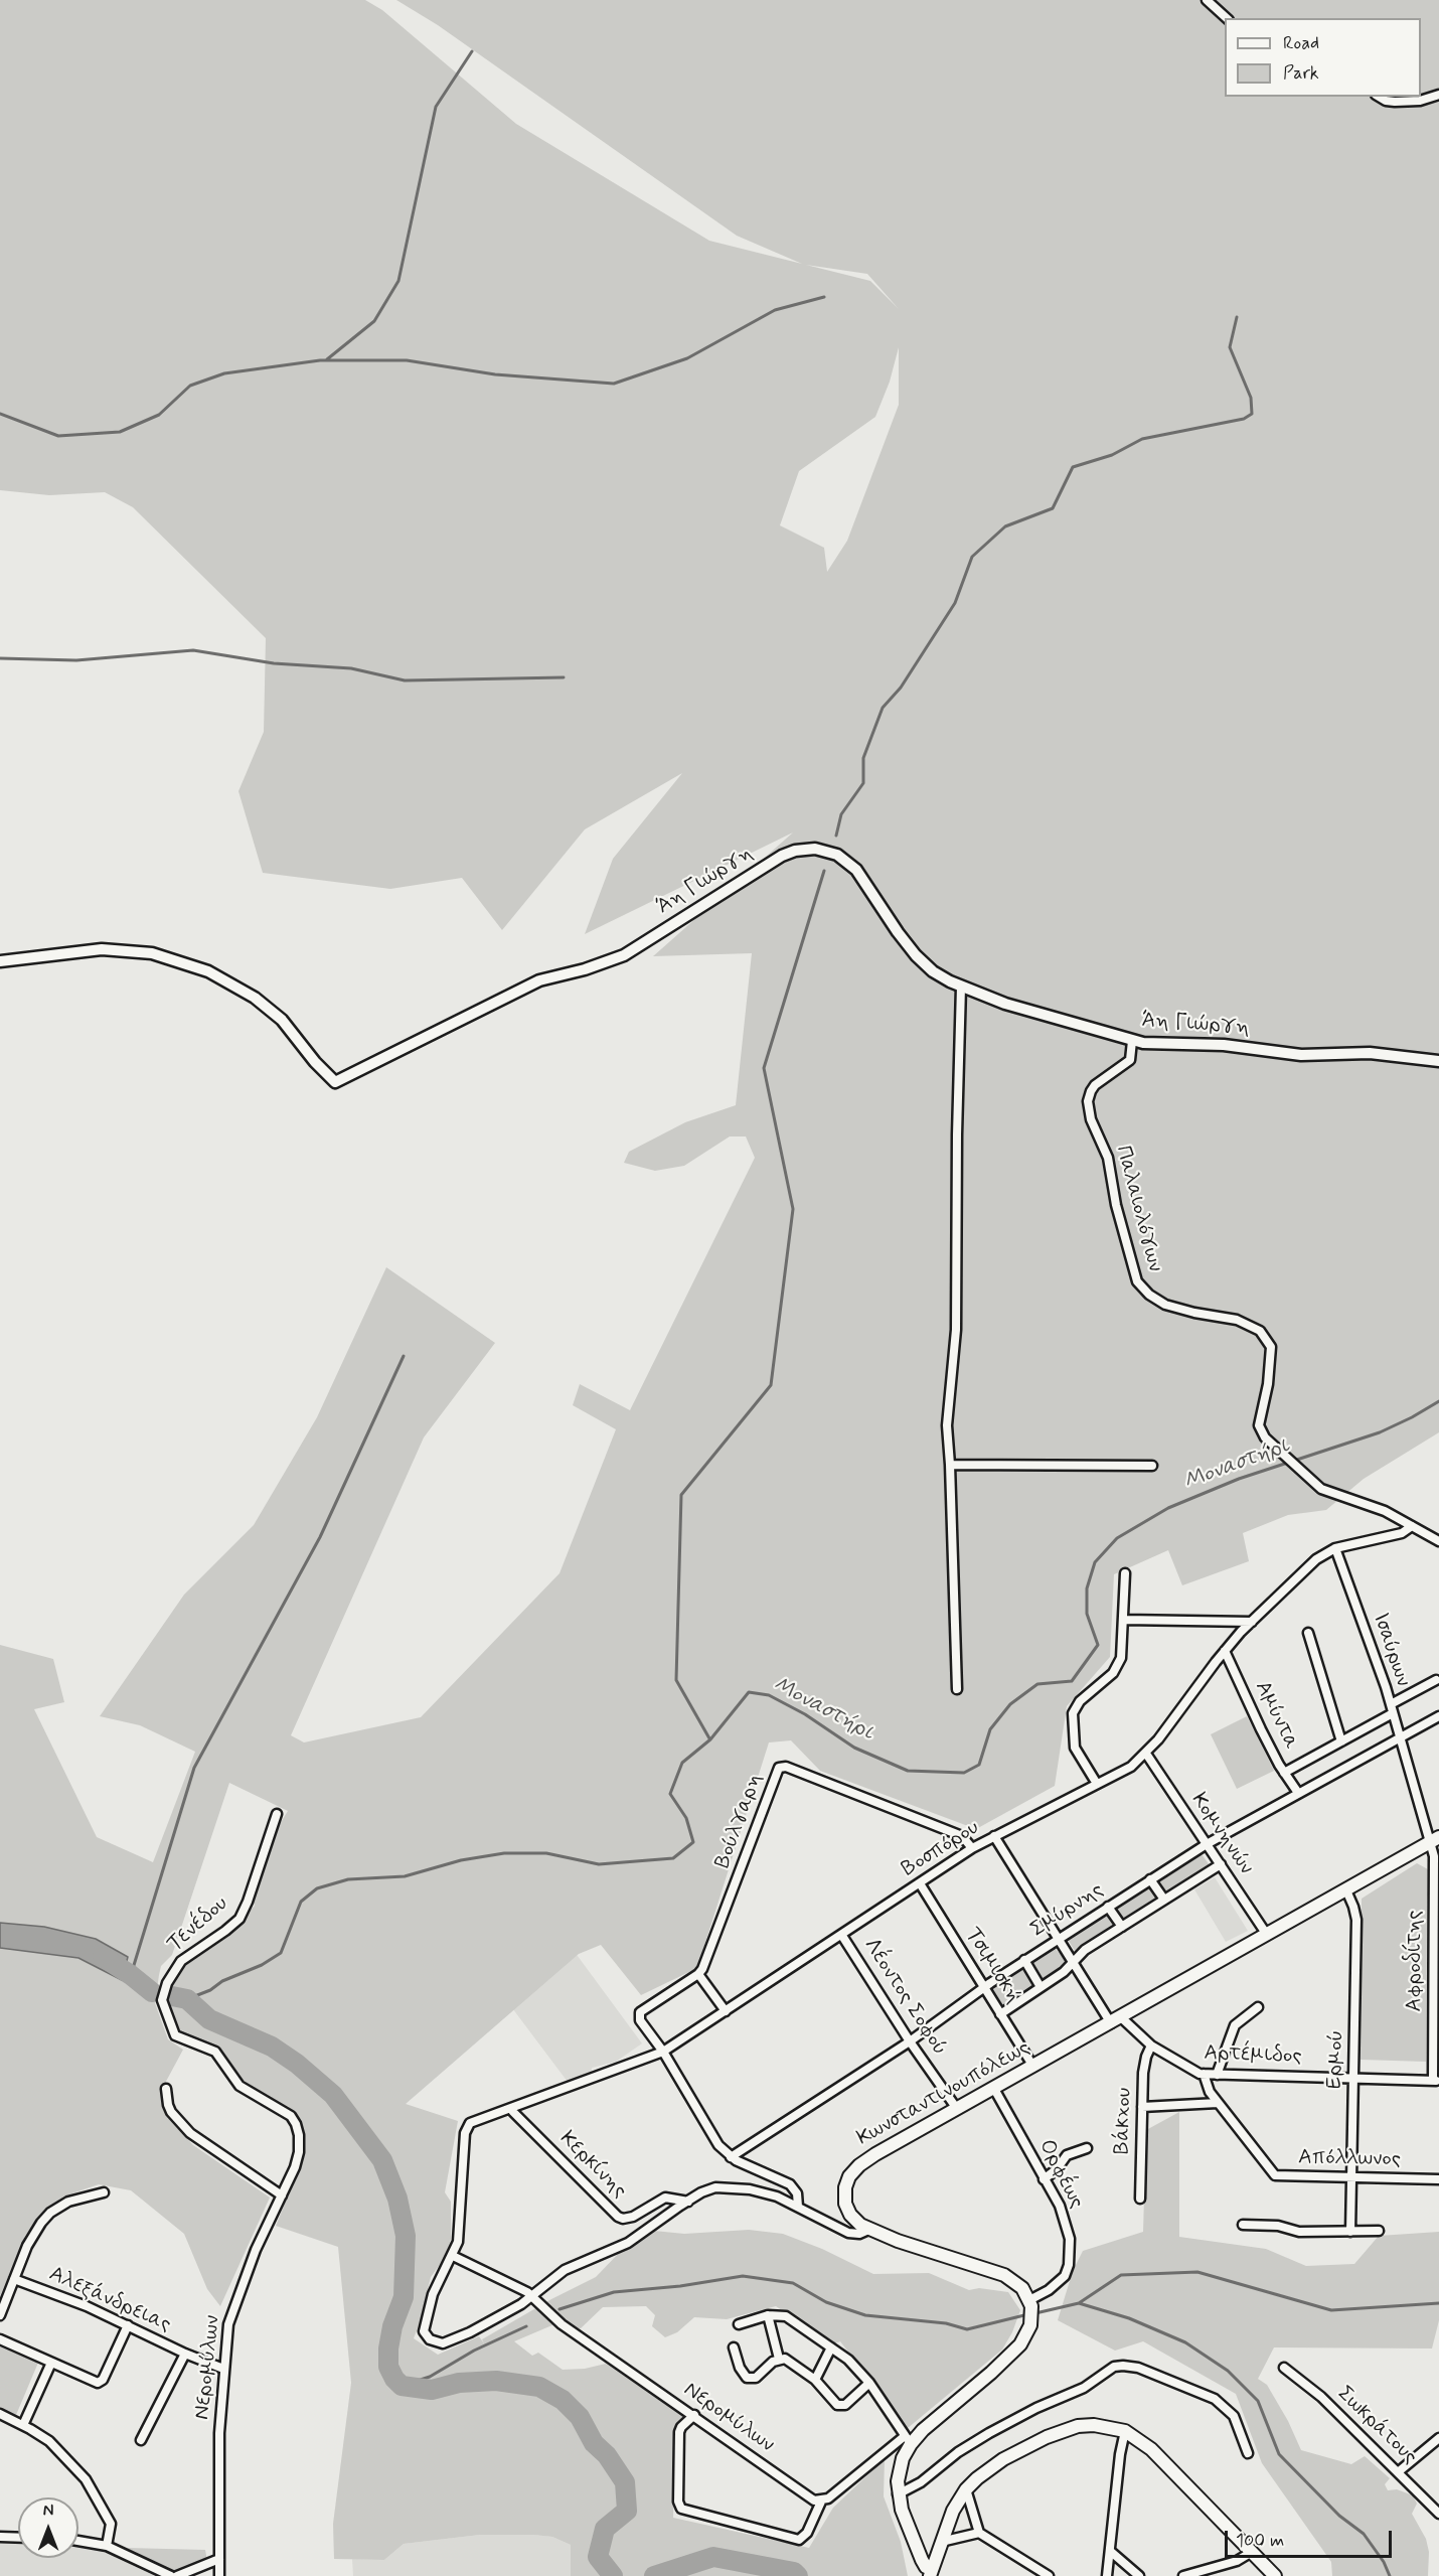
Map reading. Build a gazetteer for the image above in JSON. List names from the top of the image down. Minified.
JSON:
{"streets":{"main road":["Κωνσταντινουπόλεως"],"street":["Άη Γιώργη","Παλαιολόγων","Ισαύρων","Αμύντα","Βούλγαρη","Κομνηνών","Βοσπόρου","Σμύρνης","Τενέδου","Αφροδίτης","Τσιμισκή","Λέοντος Σοφού","Αρτέμιδος","Ερμού","Βάκχου","Απόλλωνος","Κερκίνης","Ορφέως","Αλεξάνδρειας","Νερομύλων","Σωκράτους"]},"crossings":[["Άη Γιώργη","Παλαιολόγων"],["Ισαύρων","Βοσπόρου"],["Ισαύρων","Σμύρνης"],["Ισαύρων","Αφροδίτης"],["Ισαύρων","Κωνσταντινουπόλεως"],["Αμύντα","Βοσπόρου"],["Αμύντα","Σμύρνης"],["Βούλγαρη","Βοσπόρου"],["Κομνηνών","Βοσπόρου"],["Κομνηνών","Σμύρνης"],["Κομνηνών","Κωνσταντινουπόλεως"],["Βοσπόρου","Τσιμισκή"],["Βοσπόρου","Λέοντος Σοφού"],["Βοσπόρου","Αρτέμιδος"],["Βοσπόρου","Κερκίνης"],["Βοσπόρου","Νερομύλων"],["Σμύρνης","Τσιμισκή"],["Σμύρνης","Λέοντος Σοφού"],["Σμύρνης","Αρτέμιδος"],["Τενέδου","Νερομύλων"],["Αφροδίτης","Αρτέμιδος"],["Αφροδίτης","Κωνσταντινουπόλεως"],["Τσιμισκή","Κωνσταντινουπόλεως"],["Λέοντος Σοφού","Κωνσταντινουπόλεως"],["Αρτέμιδος","Ερμού"],["Αρτέμιδος","Κωνσταντινουπόλεως"],["Αρτέμιδος","Βάκχου"],["Αρτέμιδος","Απόλλωνος"],["Ερμού","Κωνσταντινουπόλεως"],["Ερμού","Απόλλωνος"],["Κωνσταντινουπόλεως","Ορφέως"],["Αλεξάνδρειας","Νερομύλων"]],"water":["Μοναστήρι"],"legend":["Road","Park"],"scale_bar":"100 m","north":"top"}
